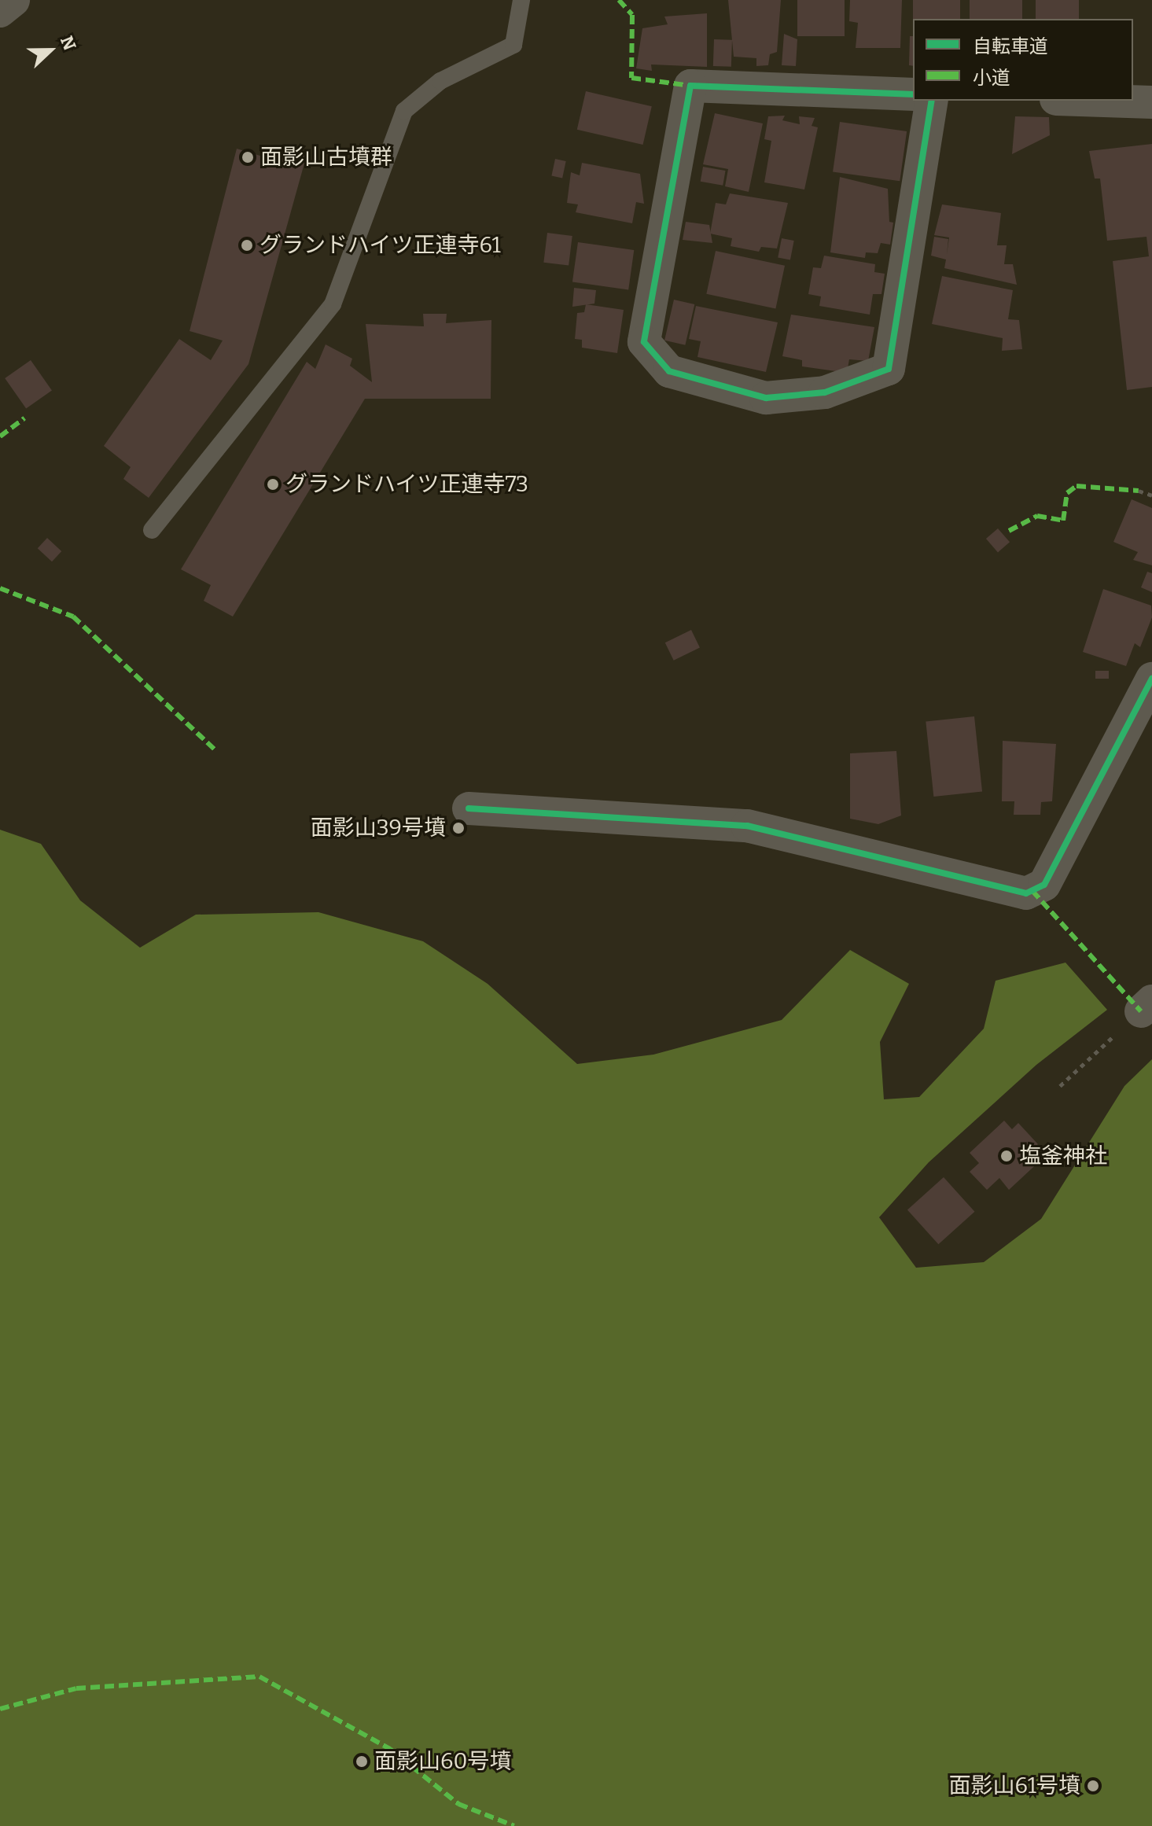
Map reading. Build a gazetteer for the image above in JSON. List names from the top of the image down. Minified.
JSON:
{"places":["面影山古墳群","グランドハイツ正連寺61","グランドハイツ正連寺73","面影山39号墳","塩釜神社","面影山60号墳","面影山61号墳"],"legend":["自転車道","小道"],"north":"right"}
